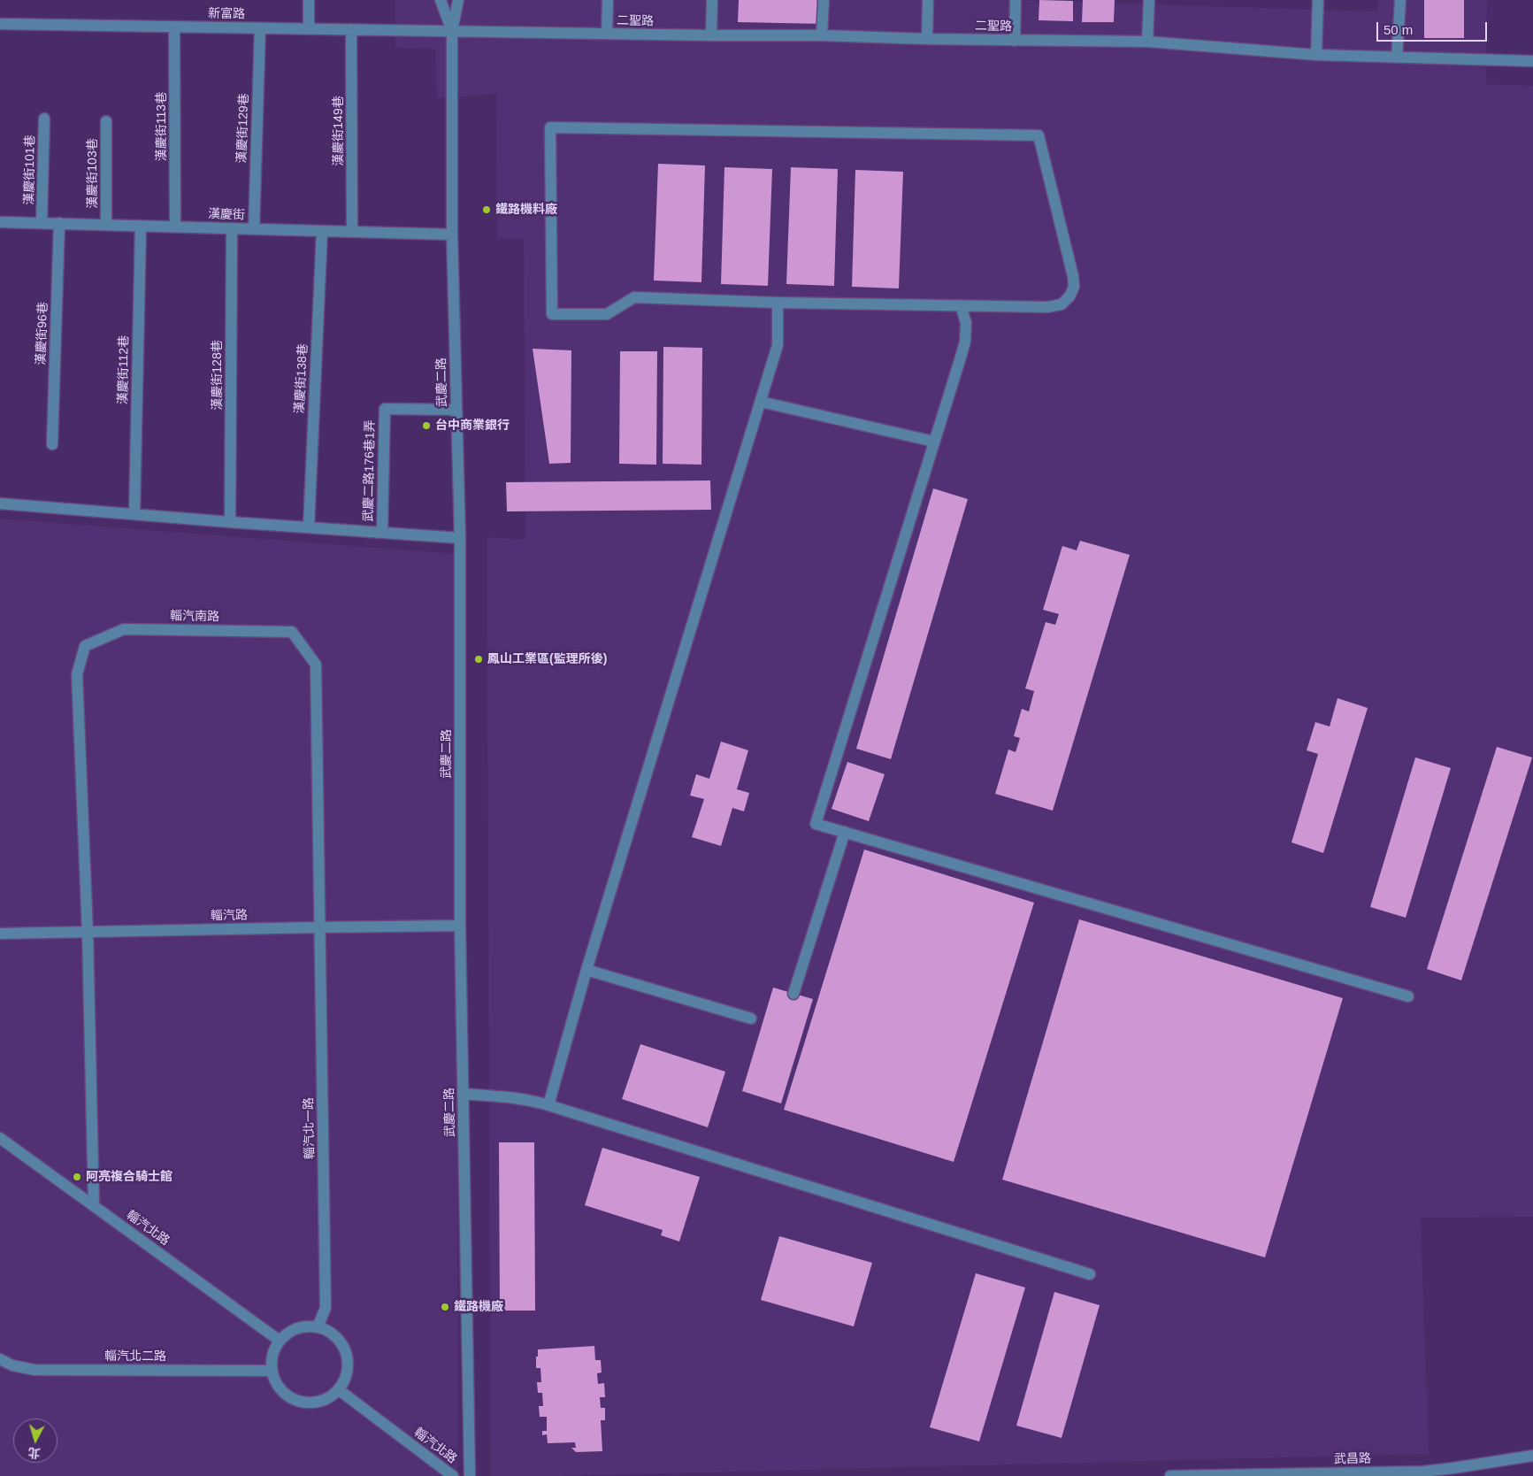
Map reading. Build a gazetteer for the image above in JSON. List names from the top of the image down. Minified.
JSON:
{"streets":{"street":["新富路","二聖路","漢慶街113巷","漢慶街129巷","漢慶街149巷","漢慶街101巷","漢慶街103巷","漢慶街","漢慶街96巷","漢慶街112巷","漢慶街128巷","漢慶街138巷","武慶二路","武慶二路176巷1弄","輜汽南路","輜汽路","輜汽北一路","輜汽北路","輜汽北二路","武昌路"]},"crossings":[["新富路","二聖路"],["新富路","漢慶街113巷"],["新富路","漢慶街129巷"],["新富路","漢慶街149巷"],["新富路","武慶二路"],["二聖路","武慶二路"],["漢慶街113巷","漢慶街"],["漢慶街129巷","漢慶街"],["漢慶街149巷","漢慶街"],["漢慶街101巷","漢慶街"],["漢慶街103巷","漢慶街"],["漢慶街","漢慶街96巷"],["漢慶街","漢慶街112巷"],["漢慶街","漢慶街128巷"],["漢慶街","漢慶街138巷"],["漢慶街","武慶二路"],["武慶二路","武慶二路176巷1弄"],["武慶二路","輜汽路"],["輜汽南路","輜汽路"],["輜汽南路","輜汽北一路"],["輜汽路","輜汽北一路"],["輜汽北一路","輜汽北路"],["輜汽北一路","輜汽北二路"],["輜汽北路","輜汽北二路"]],"places":["鐵路機料廠","台中商業銀行","鳳山工業區(監理所後)","阿亮複合騎士館","鐵路機廠"],"scale_bar":"50 m","north":"bottom"}
